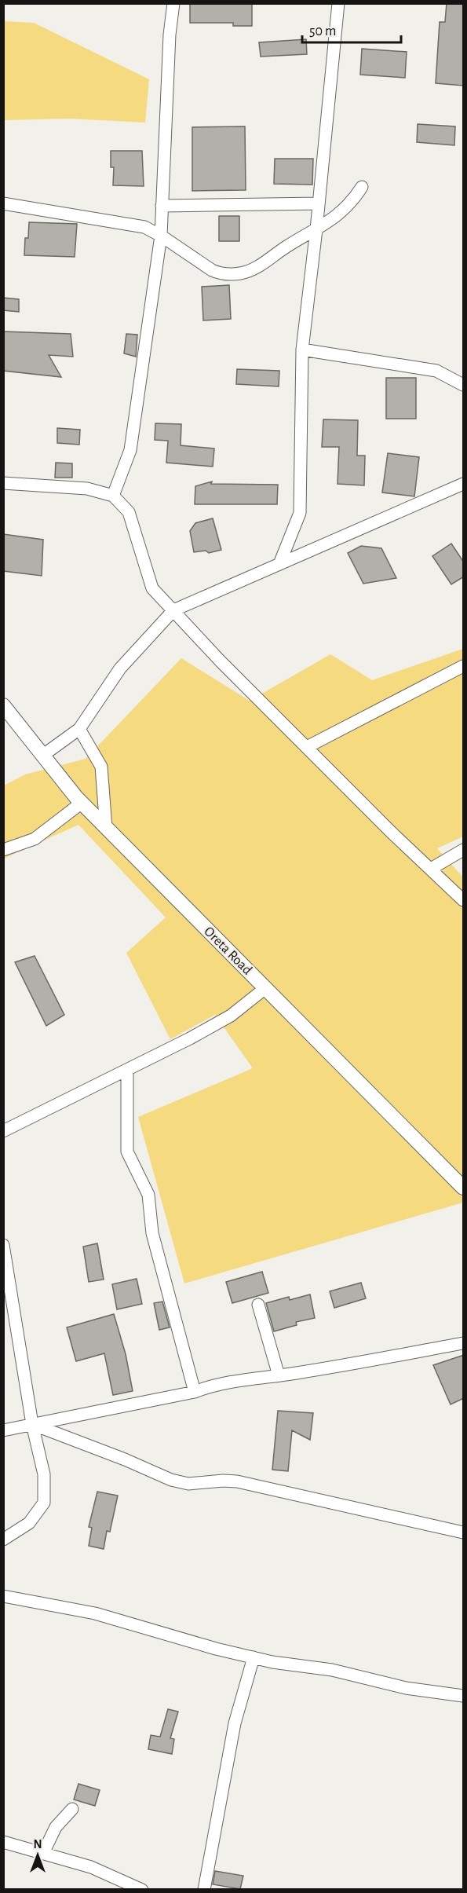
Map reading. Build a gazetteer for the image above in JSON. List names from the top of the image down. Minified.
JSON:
{"streets":{"street":["Oreta Road"]},"scale_bar":"50 m","north":"top"}
